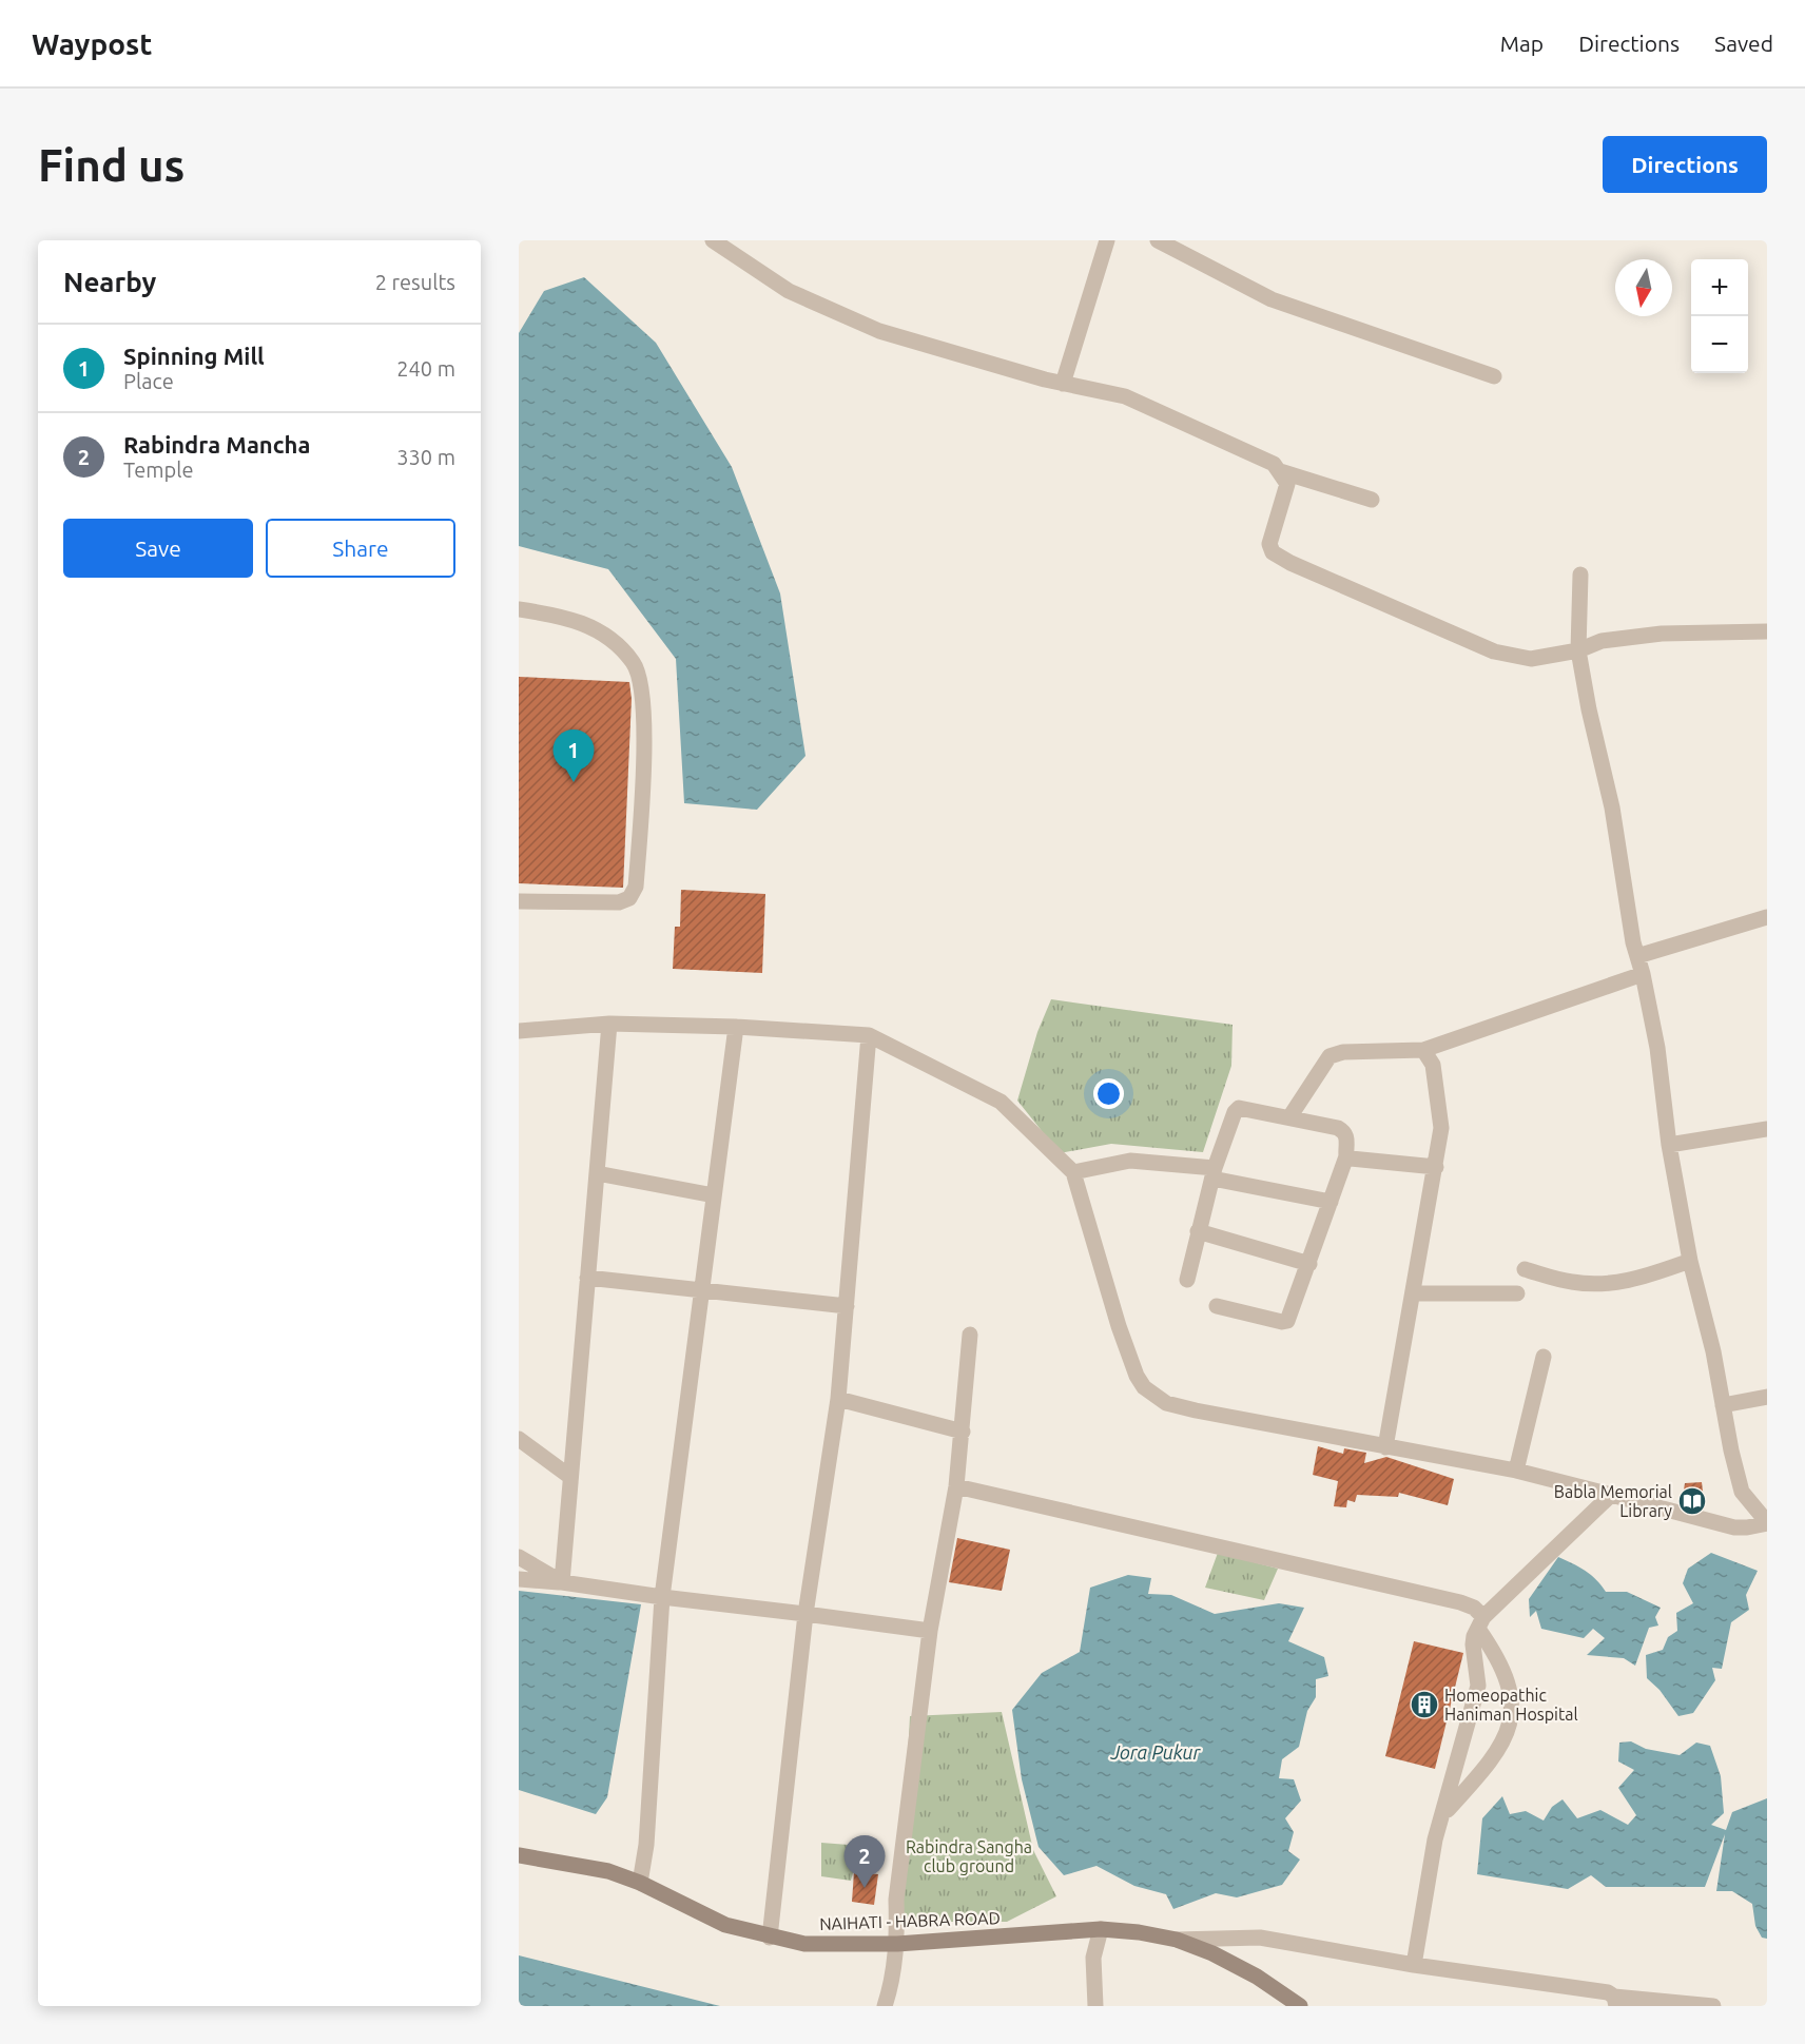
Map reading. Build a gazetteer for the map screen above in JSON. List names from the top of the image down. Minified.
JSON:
{"streets":{"main road":["NAIHATI - HABRA ROAD"]},"water":["Jora Pukur"],"parks":["Rabindra Sangha club ground"],"places":{"library":["Babla Memorial Library"],"building":["Homeopathic Haniman Hospital"]},"north":"bottom","page":{"header":"Waypost","nav":["Map","Directions","Saved"],"buttons":["Directions",["Save","Share"]],"title":"Find us","heading":["Nearby","2 results"],"map_buttons":["+","−"],"list":[{"mark":"1","name":"Spinning Mill","note":"Place","value":"240 m"},{"mark":"2","name":"Rabindra Mancha","note":"Temple","value":"330 m"}],"pins":["1","2"]}}
